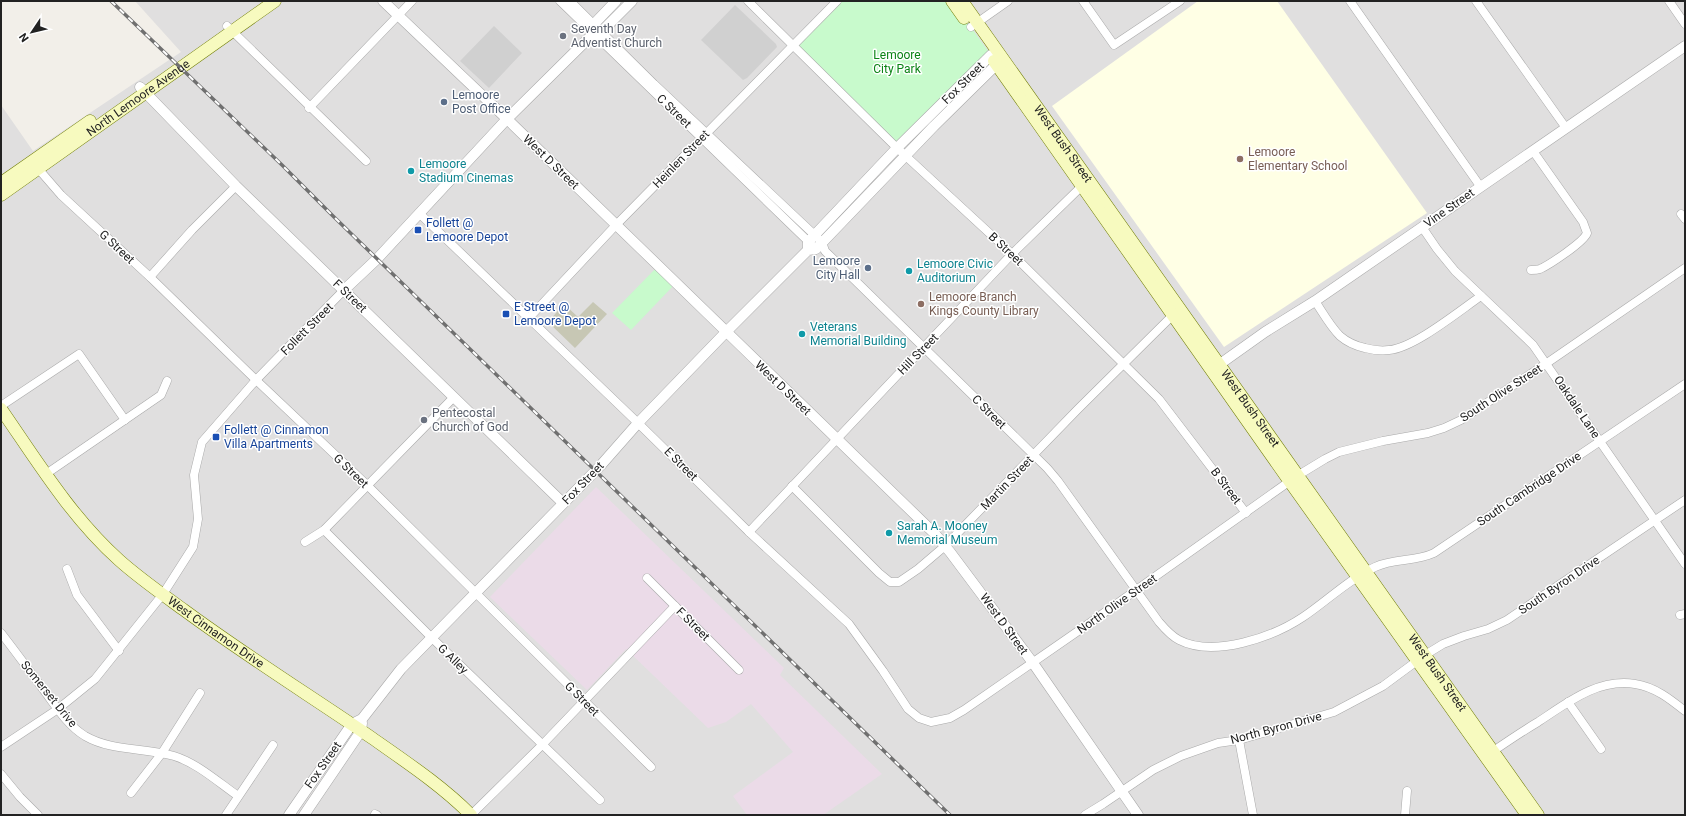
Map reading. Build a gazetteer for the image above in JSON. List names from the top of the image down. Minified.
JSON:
{"streets":{"main road":["North Lemoore Avenue","West Bush Street","West Cinnamon Drive"],"street":["Fox Street","C Street","Heinlen Street","West D Street","Vine Street","G Street","B Street","F Street","Follett Street","Hill Street","South Olive Street","Oakdale Lane","E Street","Martin Street","South Cambridge Drive","South Byron Drive","North Olive Street","G Alley","Somerset Drive","North Byron Drive"]},"crossings":[["Fox Street","C Street"],["Fox Street","West Bush Street"],["Fox Street","West D Street"],["Fox Street","G Street"],["Fox Street","B Street"],["Fox Street","F Street"],["Fox Street","E Street"],["Fox Street","West Cinnamon Drive"],["Fox Street","G Alley"],["North Lemoore Avenue","G Street"],["North Lemoore Avenue","F Street"],["C Street","Heinlen Street"],["C Street","Follett Street"],["C Street","Hill Street"],["C Street","Martin Street"],["C Street","South Cambridge Drive"],["C Street","North Olive Street"],["West Bush Street","Vine Street"],["West Bush Street","Hill Street"],["West Bush Street","South Olive Street"],["West Bush Street","Martin Street"],["West Bush Street","South Cambridge Drive"],["West Bush Street","South Byron Drive"],["West Bush Street","North Olive Street"],["West Bush Street","North Byron Drive"],["Heinlen Street","West D Street"],["Heinlen Street","B Street"],["Heinlen Street","E Street"],["West D Street","Follett Street"],["West D Street","Hill Street"],["West D Street","Martin Street"],["West D Street","North Olive Street"],["West D Street","North Byron Drive"],["Vine Street","Oakdale Lane"],["G Street","Follett Street"],["B Street","Hill Street"],["B Street","Martin Street"],["B Street","North Olive Street"],["F Street","Follett Street"],["Follett Street","E Street"],["Follett Street","West Cinnamon Drive"],["Follett Street","Somerset Drive"],["Hill Street","E Street"],["Hill Street","Martin Street"],["South Olive Street","Oakdale Lane"],["South Olive Street","North Olive Street"],["Oakdale Lane","South Cambridge Drive"],["Oakdale Lane","South Byron Drive"],["E Street","North Olive Street"],["South Cambridge Drive","North Olive Street"],["South Byron Drive","North Byron Drive"]],"parks":["Lemoore City Park"],"places":{"other":["Seventh Day Adventist Church","Lemoore Post Office","Lemoore Elementary School","Lemoore Stadium Cinemas","Lemoore City Hall","Lemoore Civic Auditorium","Lemoore Branch Kings County Library","Veterans Memorial Building","Pentecostal Church of God","Sarah A. Mooney Memorial Museum"],"transit":["Follett @ Lemoore Depot","E Street @ Lemoore Depot","Follett @ Cinnamon Villa Apartments"]},"north":"bottom left"}
